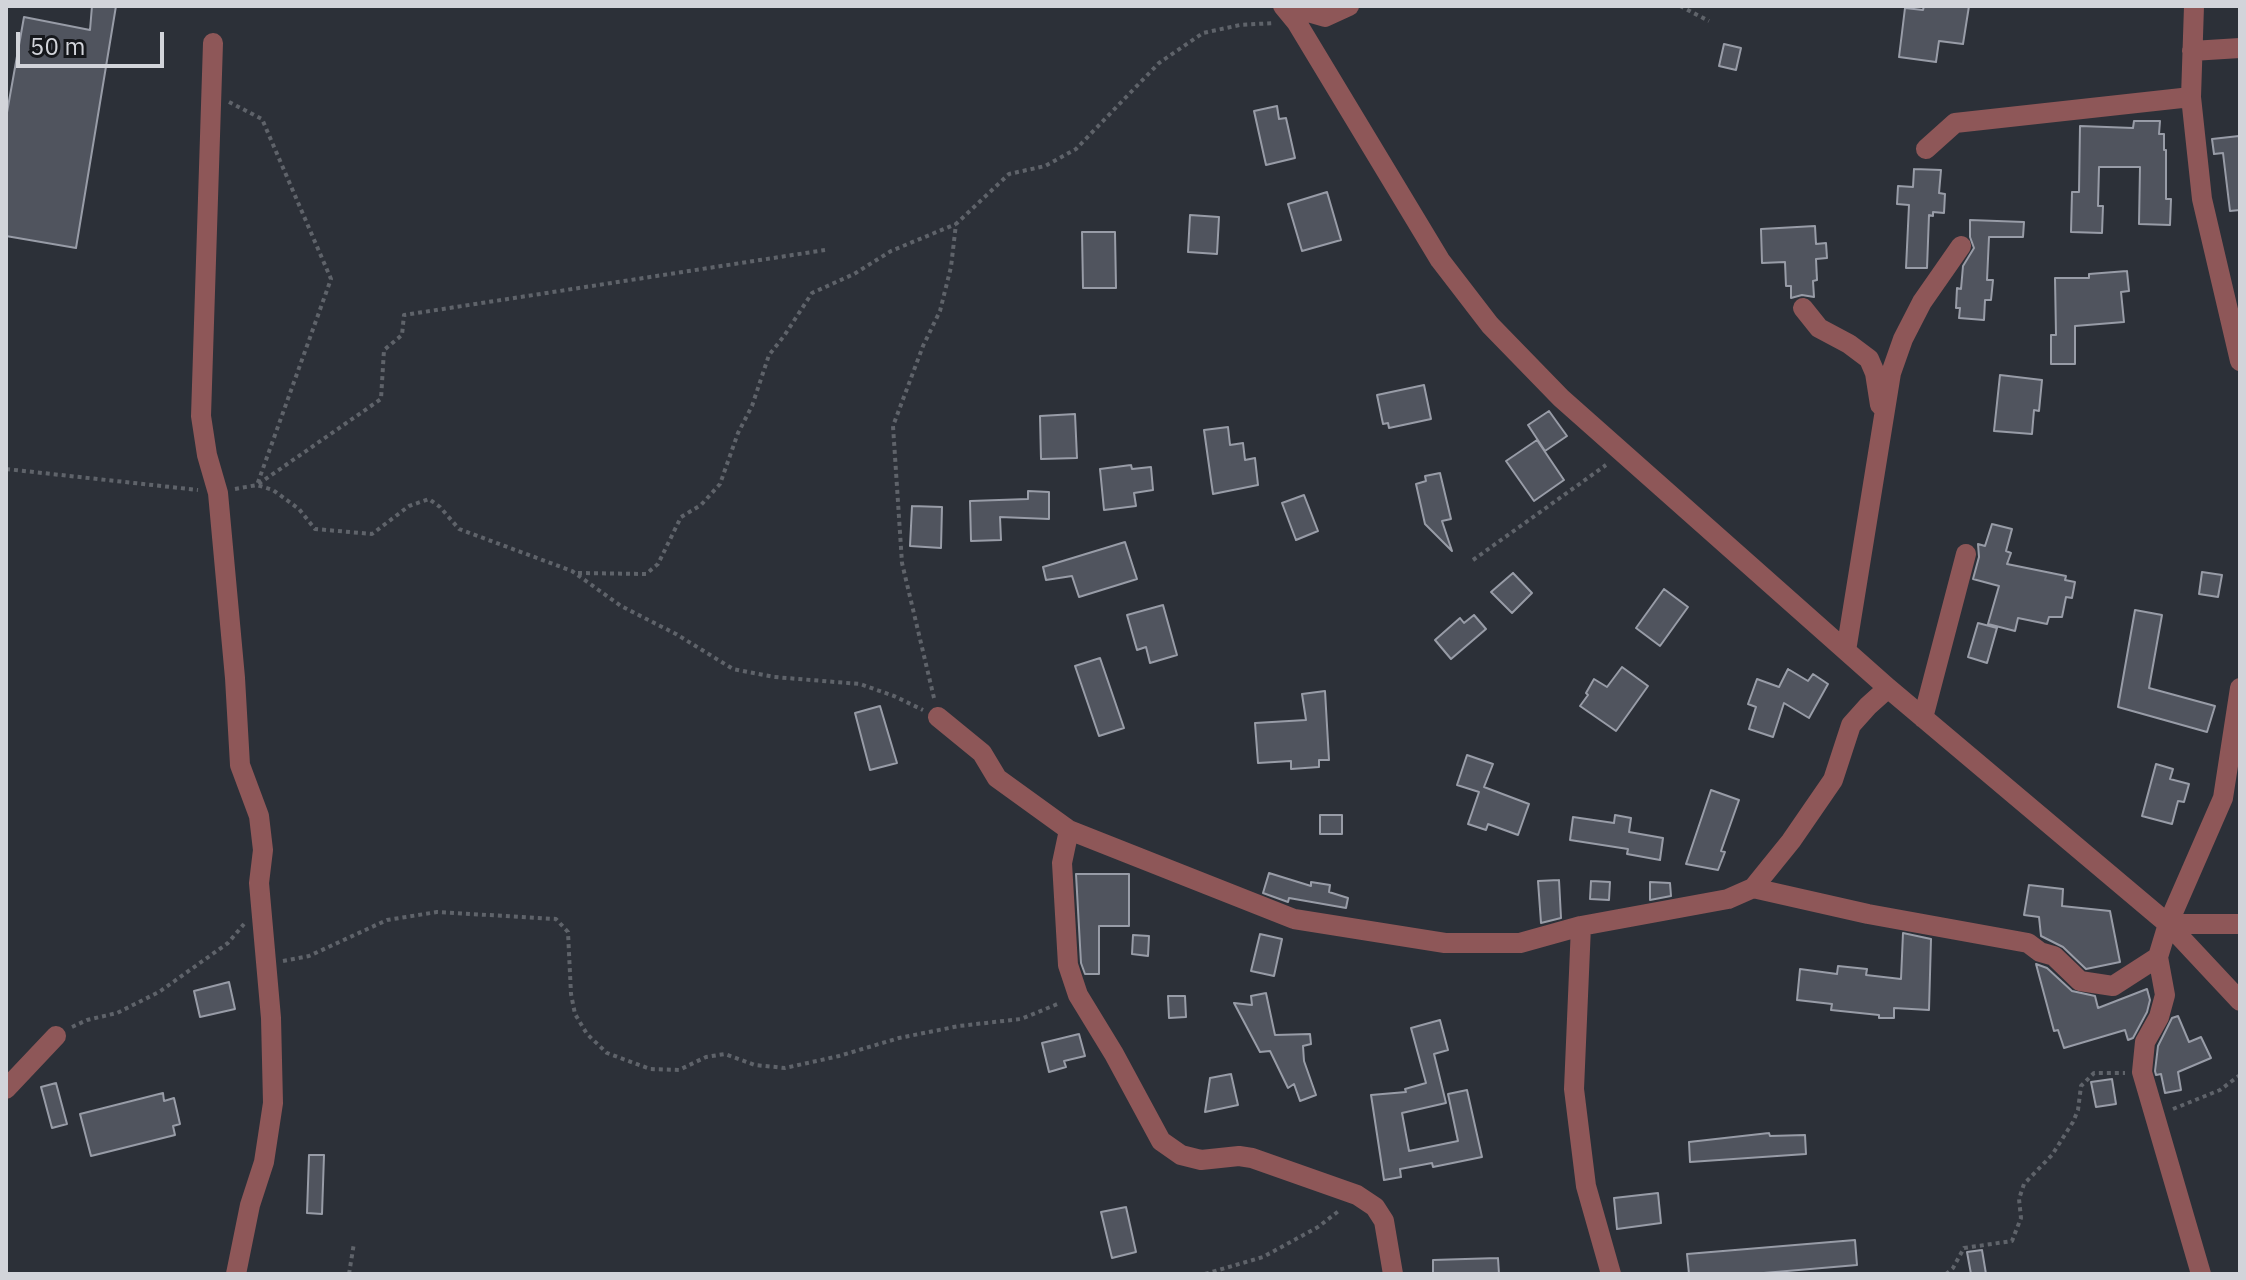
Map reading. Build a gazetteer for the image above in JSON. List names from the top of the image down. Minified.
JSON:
{"scale_bar":"50 m"}
